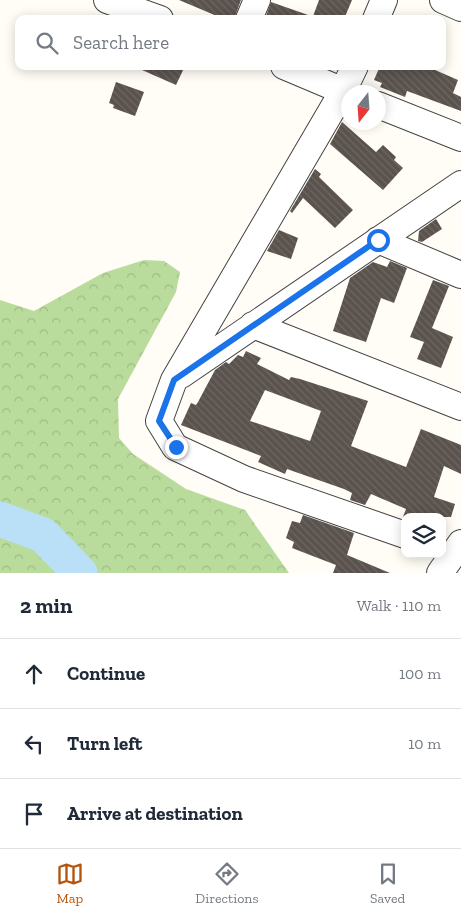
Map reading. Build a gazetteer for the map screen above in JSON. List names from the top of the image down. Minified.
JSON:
{"north":"bottom","page":{"search":"Search here","heading":["2 min","Walk · 110 m"],"list":[["Continue","100 m"],["Turn left","10 m"],"Arrive at destination"],"nav":["Map","Directions","Saved"]}}
